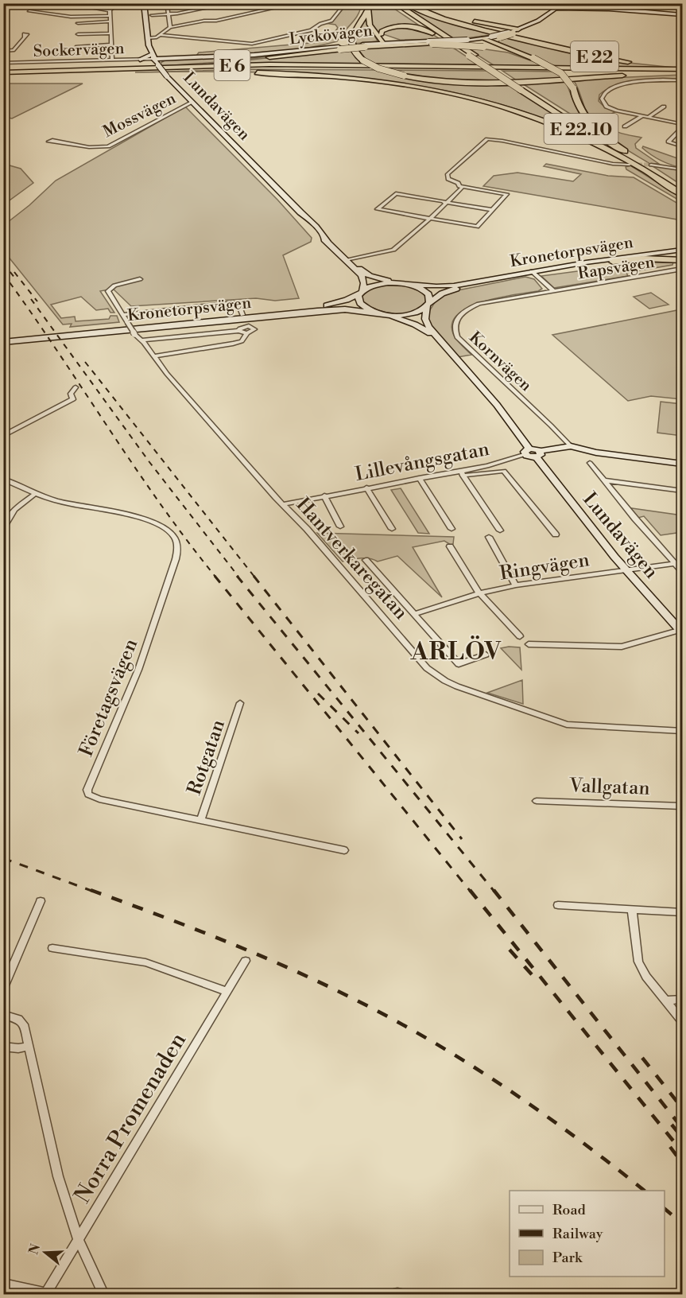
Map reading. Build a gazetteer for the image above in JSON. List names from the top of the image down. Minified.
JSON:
{"streets":{"highway":["E 22","E 6","E 22.10"],"main road":["Lyckövägen","Lundavägen","Kronetorpsvägen"],"street":["Sockervägen","Mossvägen","Rapsvägen","Kornvägen","Lillevångsgatan","Hantverkaregatan","Ringvägen","Företagsvägen","Rotgatan","Vallgatan","Norra Promenaden"]},"crossings":[["Lyckövägen","Lundavägen"],["E 22","E 6"],["Lundavägen","Mossvägen"],["Lundavägen","Kronetorpsvägen"],["Lundavägen","Lillevångsgatan"],["Lundavägen","Ringvägen"],["Rapsvägen","Kornvägen"],["Lillevångsgatan","Hantverkaregatan"],["Företagsvägen","Rotgatan"]],"districts":["ARLÖV"],"legend":["Road","Railway","Park"],"north":"left"}
